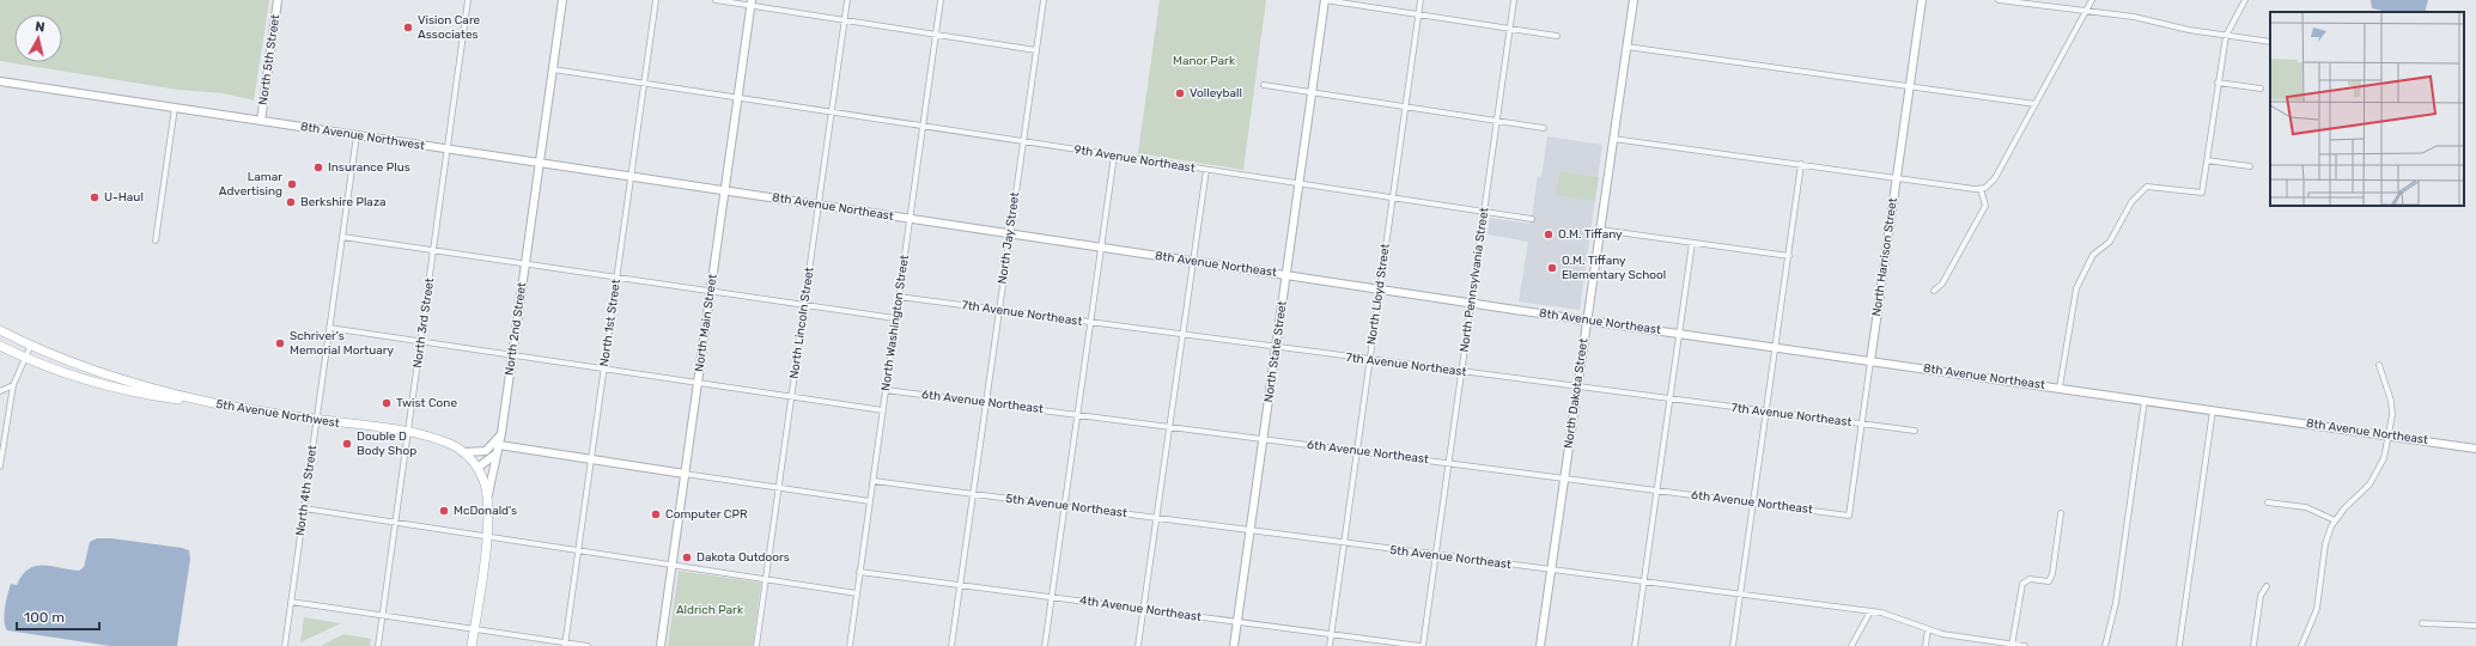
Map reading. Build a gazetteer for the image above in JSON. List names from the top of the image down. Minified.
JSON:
{"streets":{"main road":["North 5th Street","8th Avenue Northwest","8th Avenue Northeast","North Harrison Street","North Main Street","North 2nd Street","North State Street","North Dakota Street","5th Avenue Northwest"],"street":["9th Avenue Northeast","North Jay Street","North Pennsylvania Street","North Lloyd Street","7th Avenue Northeast","North 3rd Street","North 1st Street","North Lincoln Street","North Washington Street","6th Avenue Northeast","North 4th Street","5th Avenue Northeast","4th Avenue Northeast"]},"crossings":[["North 5th Street","8th Avenue Northwest"],["8th Avenue Northwest","8th Avenue Northeast"],["8th Avenue Northwest","North 3rd Street"],["8th Avenue Northwest","North 1st Street"],["8th Avenue Northwest","North Main Street"],["8th Avenue Northwest","North 2nd Street"],["8th Avenue Northwest","North 4th Street"],["9th Avenue Northeast","North Jay Street"],["9th Avenue Northeast","North Pennsylvania Street"],["9th Avenue Northeast","North Lloyd Street"],["9th Avenue Northeast","North 1st Street"],["9th Avenue Northeast","North Main Street"],["9th Avenue Northeast","North Lincoln Street"],["9th Avenue Northeast","North Washington Street"],["9th Avenue Northeast","North 2nd Street"],["9th Avenue Northeast","North State Street"],["8th Avenue Northeast","North Jay Street"],["8th Avenue Northeast","North Harrison Street"],["8th Avenue Northeast","North Pennsylvania Street"],["8th Avenue Northeast","North Lloyd Street"],["8th Avenue Northeast","North Main Street"],["8th Avenue Northeast","North Lincoln Street"],["8th Avenue Northeast","North Washington Street"],["8th Avenue Northeast","North State Street"],["8th Avenue Northeast","North Dakota Street"],["North Jay Street","7th Avenue Northeast"],["North Jay Street","6th Avenue Northeast"],["North Jay Street","5th Avenue Northeast"],["North Jay Street","4th Avenue Northeast"],["North Harrison Street","7th Avenue Northeast"],["North Harrison Street","6th Avenue Northeast"],["North Pennsylvania Street","7th Avenue Northeast"],["North Pennsylvania Street","6th Avenue Northeast"],["North Pennsylvania Street","5th Avenue Northeast"],["North Pennsylvania Street","4th Avenue Northeast"],["North Lloyd Street","7th Avenue Northeast"],["North Lloyd Street","6th Avenue Northeast"],["North Lloyd Street","5th Avenue Northeast"],["North Lloyd Street","4th Avenue Northeast"],["7th Avenue Northeast","North Washington Street"],["7th Avenue Northeast","North State Street"],["7th Avenue Northeast","North Dakota Street"],["North 3rd Street","5th Avenue Northwest"],["North Washington Street","6th Avenue Northeast"],["North Washington Street","5th Avenue Northeast"],["North Washington Street","4th Avenue Northeast"],["North State Street","6th Avenue Northeast"],["North State Street","5th Avenue Northeast"],["North State Street","4th Avenue Northeast"],["North Dakota Street","6th Avenue Northeast"],["North Dakota Street","5th Avenue Northeast"],["5th Avenue Northwest","North 4th Street"]],"parks":["Manor Park","Aldrich Park"],"places":["Vision Care Associates","Volleyball","Insurance Plus","Lamar Advertising","U-Haul","Berkshire Plaza","O.M. Tiffany","O.M. Tiffany Elementary School","Schriver's Memorial Mortuary","Twist Cone","Double D Body Shop","McDonald's","Computer CPR","Dakota Outdoors"],"scale_bar":"100 m","north":"top"}
